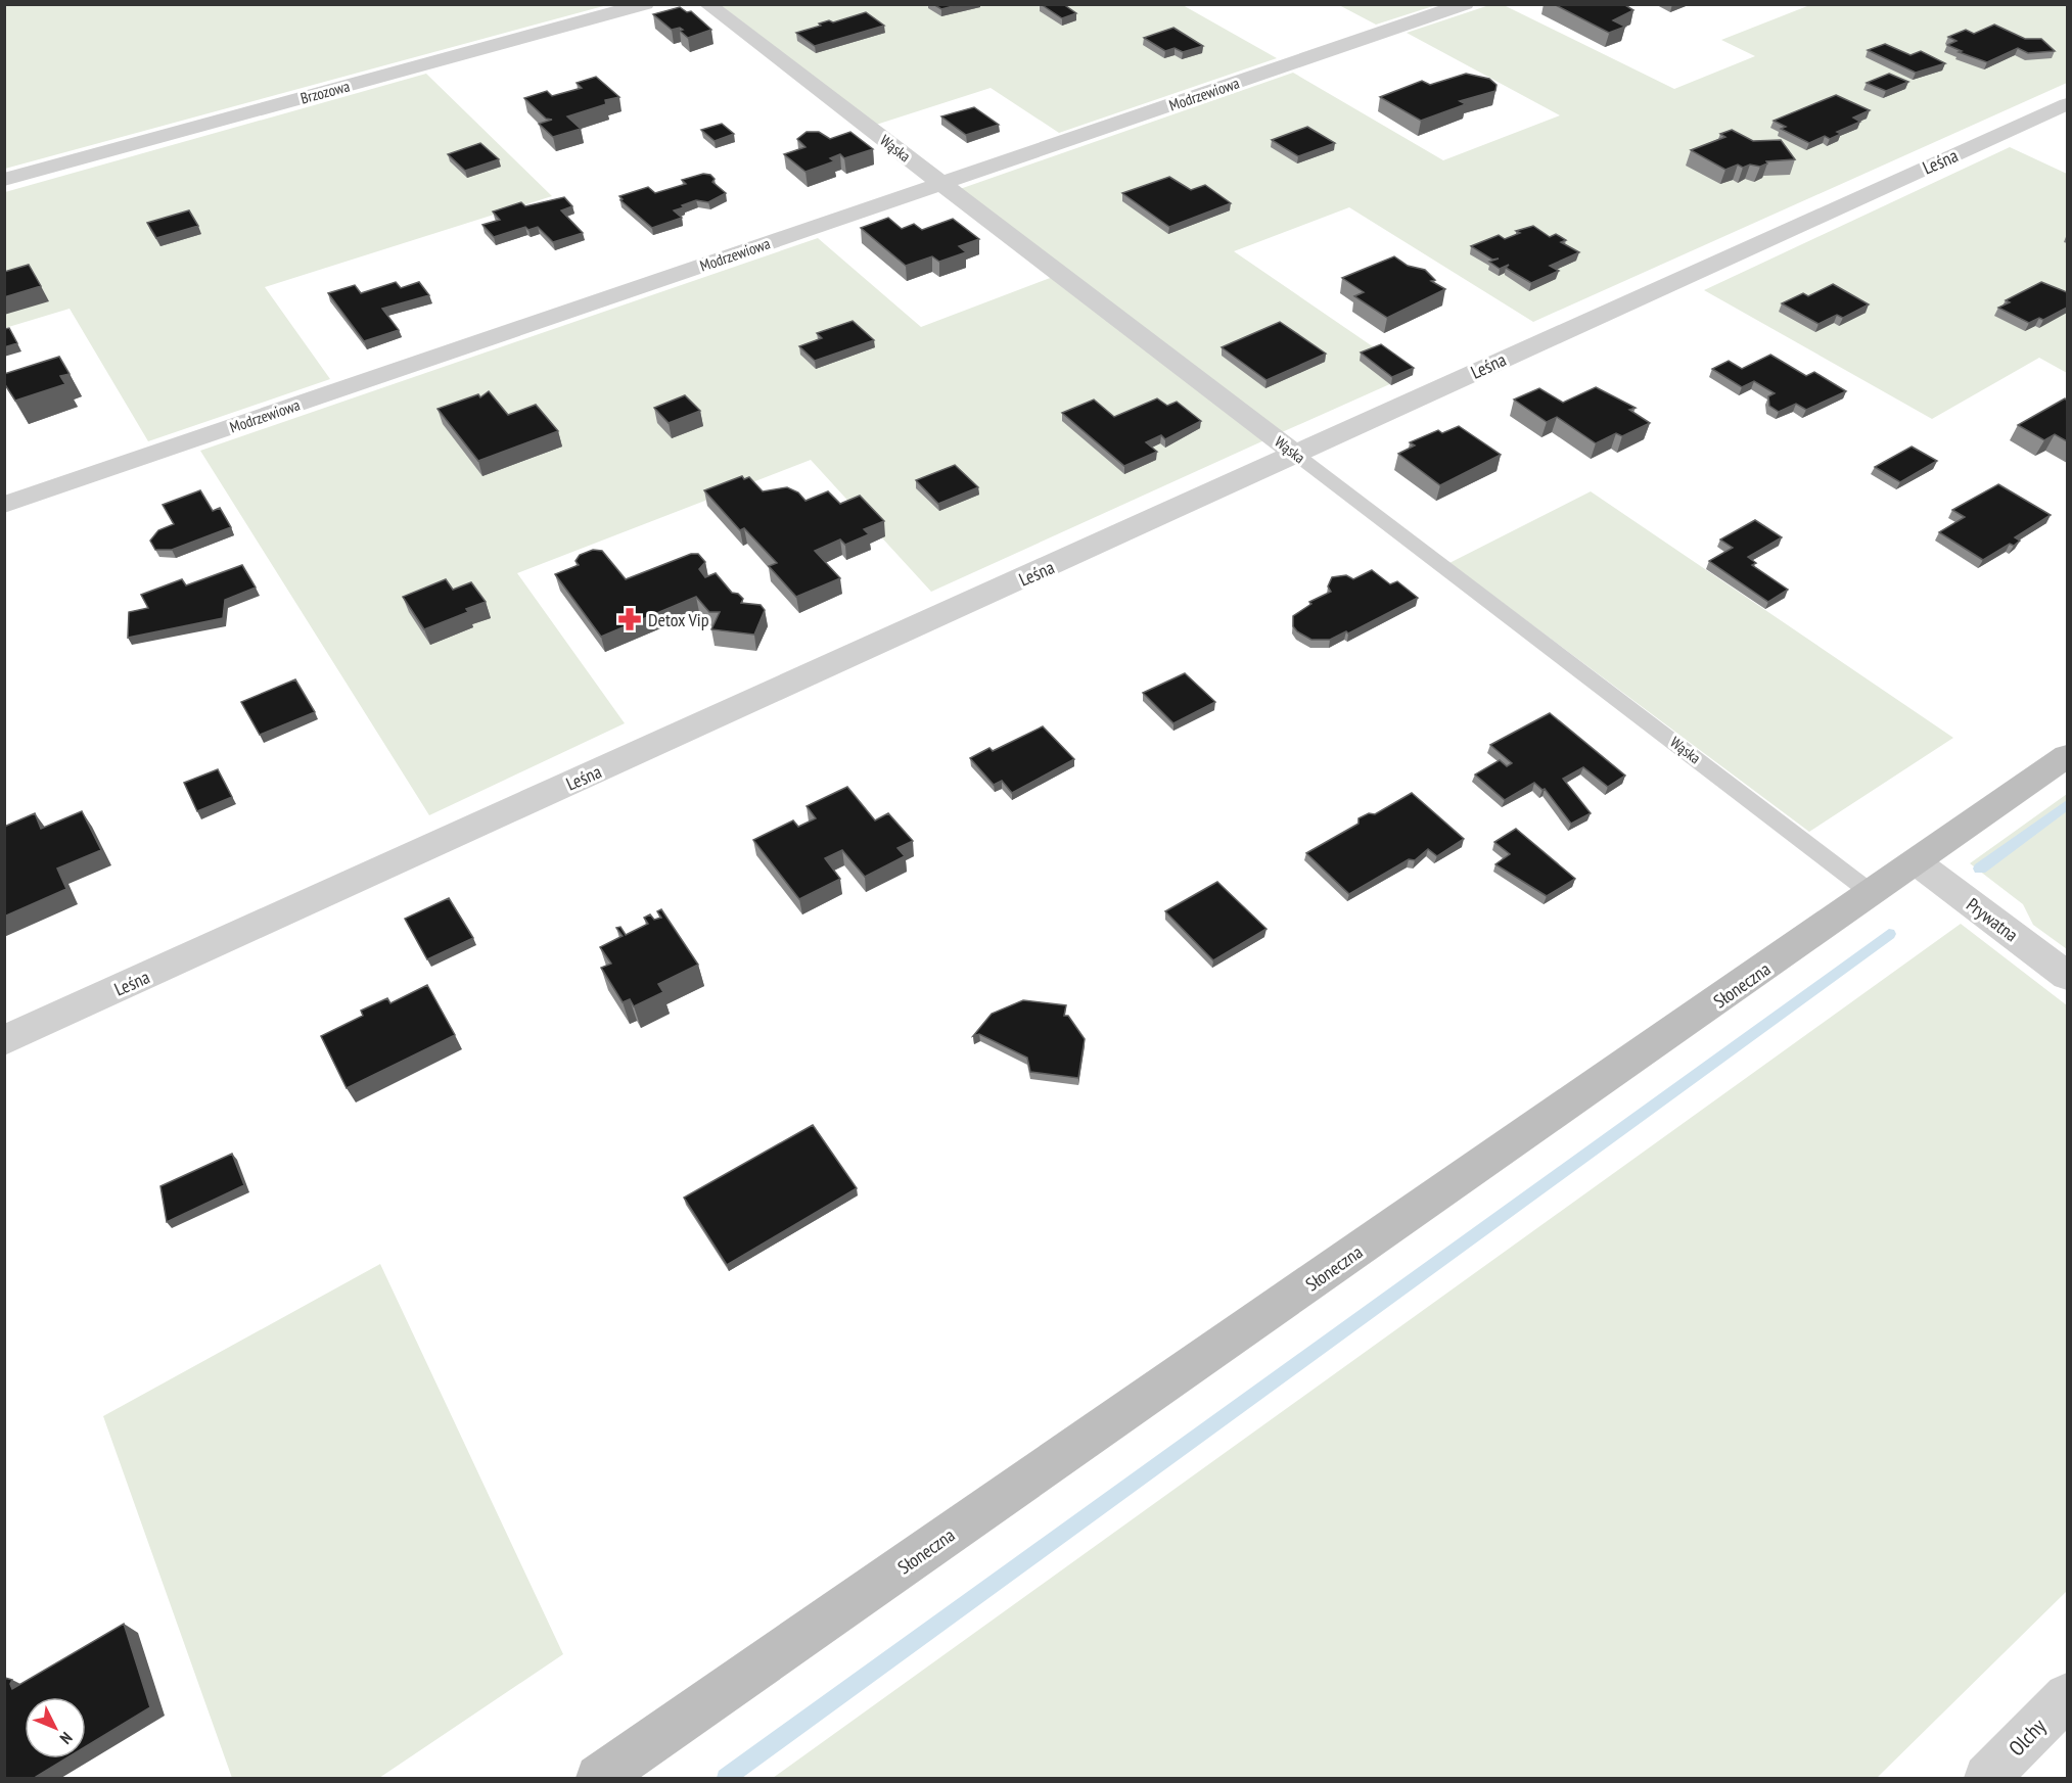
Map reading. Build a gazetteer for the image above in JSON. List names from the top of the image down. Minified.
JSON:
{"streets":{"main road":["Słoneczna"],"street":["Brzozowa","Modrzewiowa","Wąska","Leśna","Prywatna","Olchy"]},"crossings":[["Modrzewiowa","Wąska"],["Wąska","Leśna"],["Wąska","Słoneczna"],["Prywatna","Słoneczna"]],"places":{"pharmacy":["Detox Vip"]},"north":"bottom right"}
